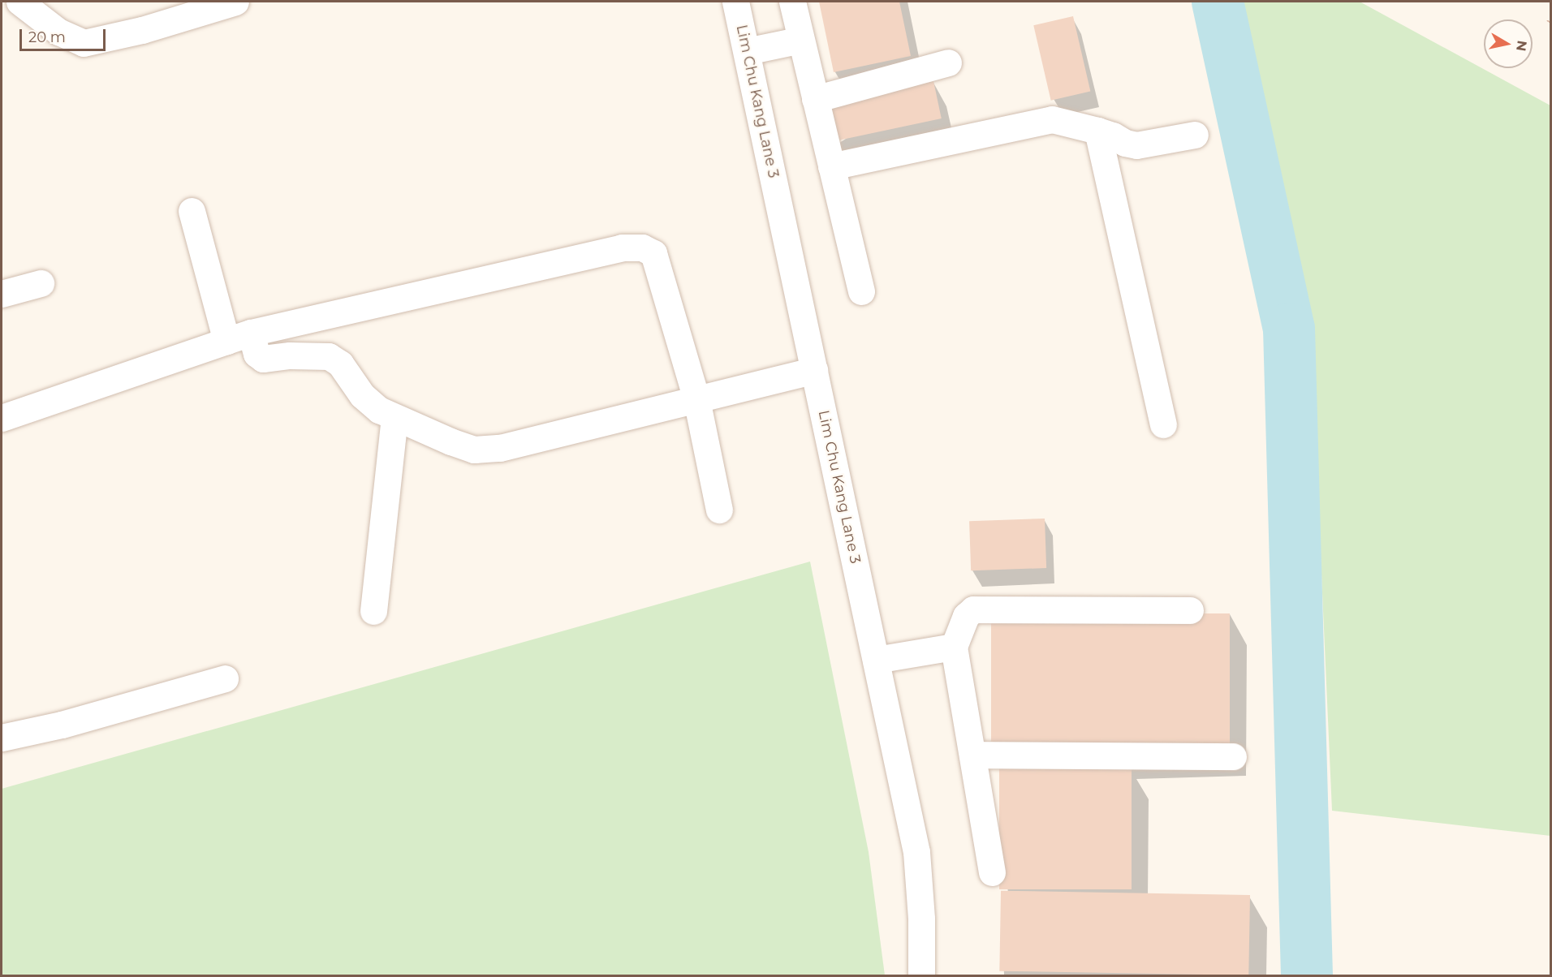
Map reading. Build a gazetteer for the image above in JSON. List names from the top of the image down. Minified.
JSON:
{"streets":{"street":["Lim Chu Kang Lane 3"]},"scale_bar":"20 m","north":"right"}
